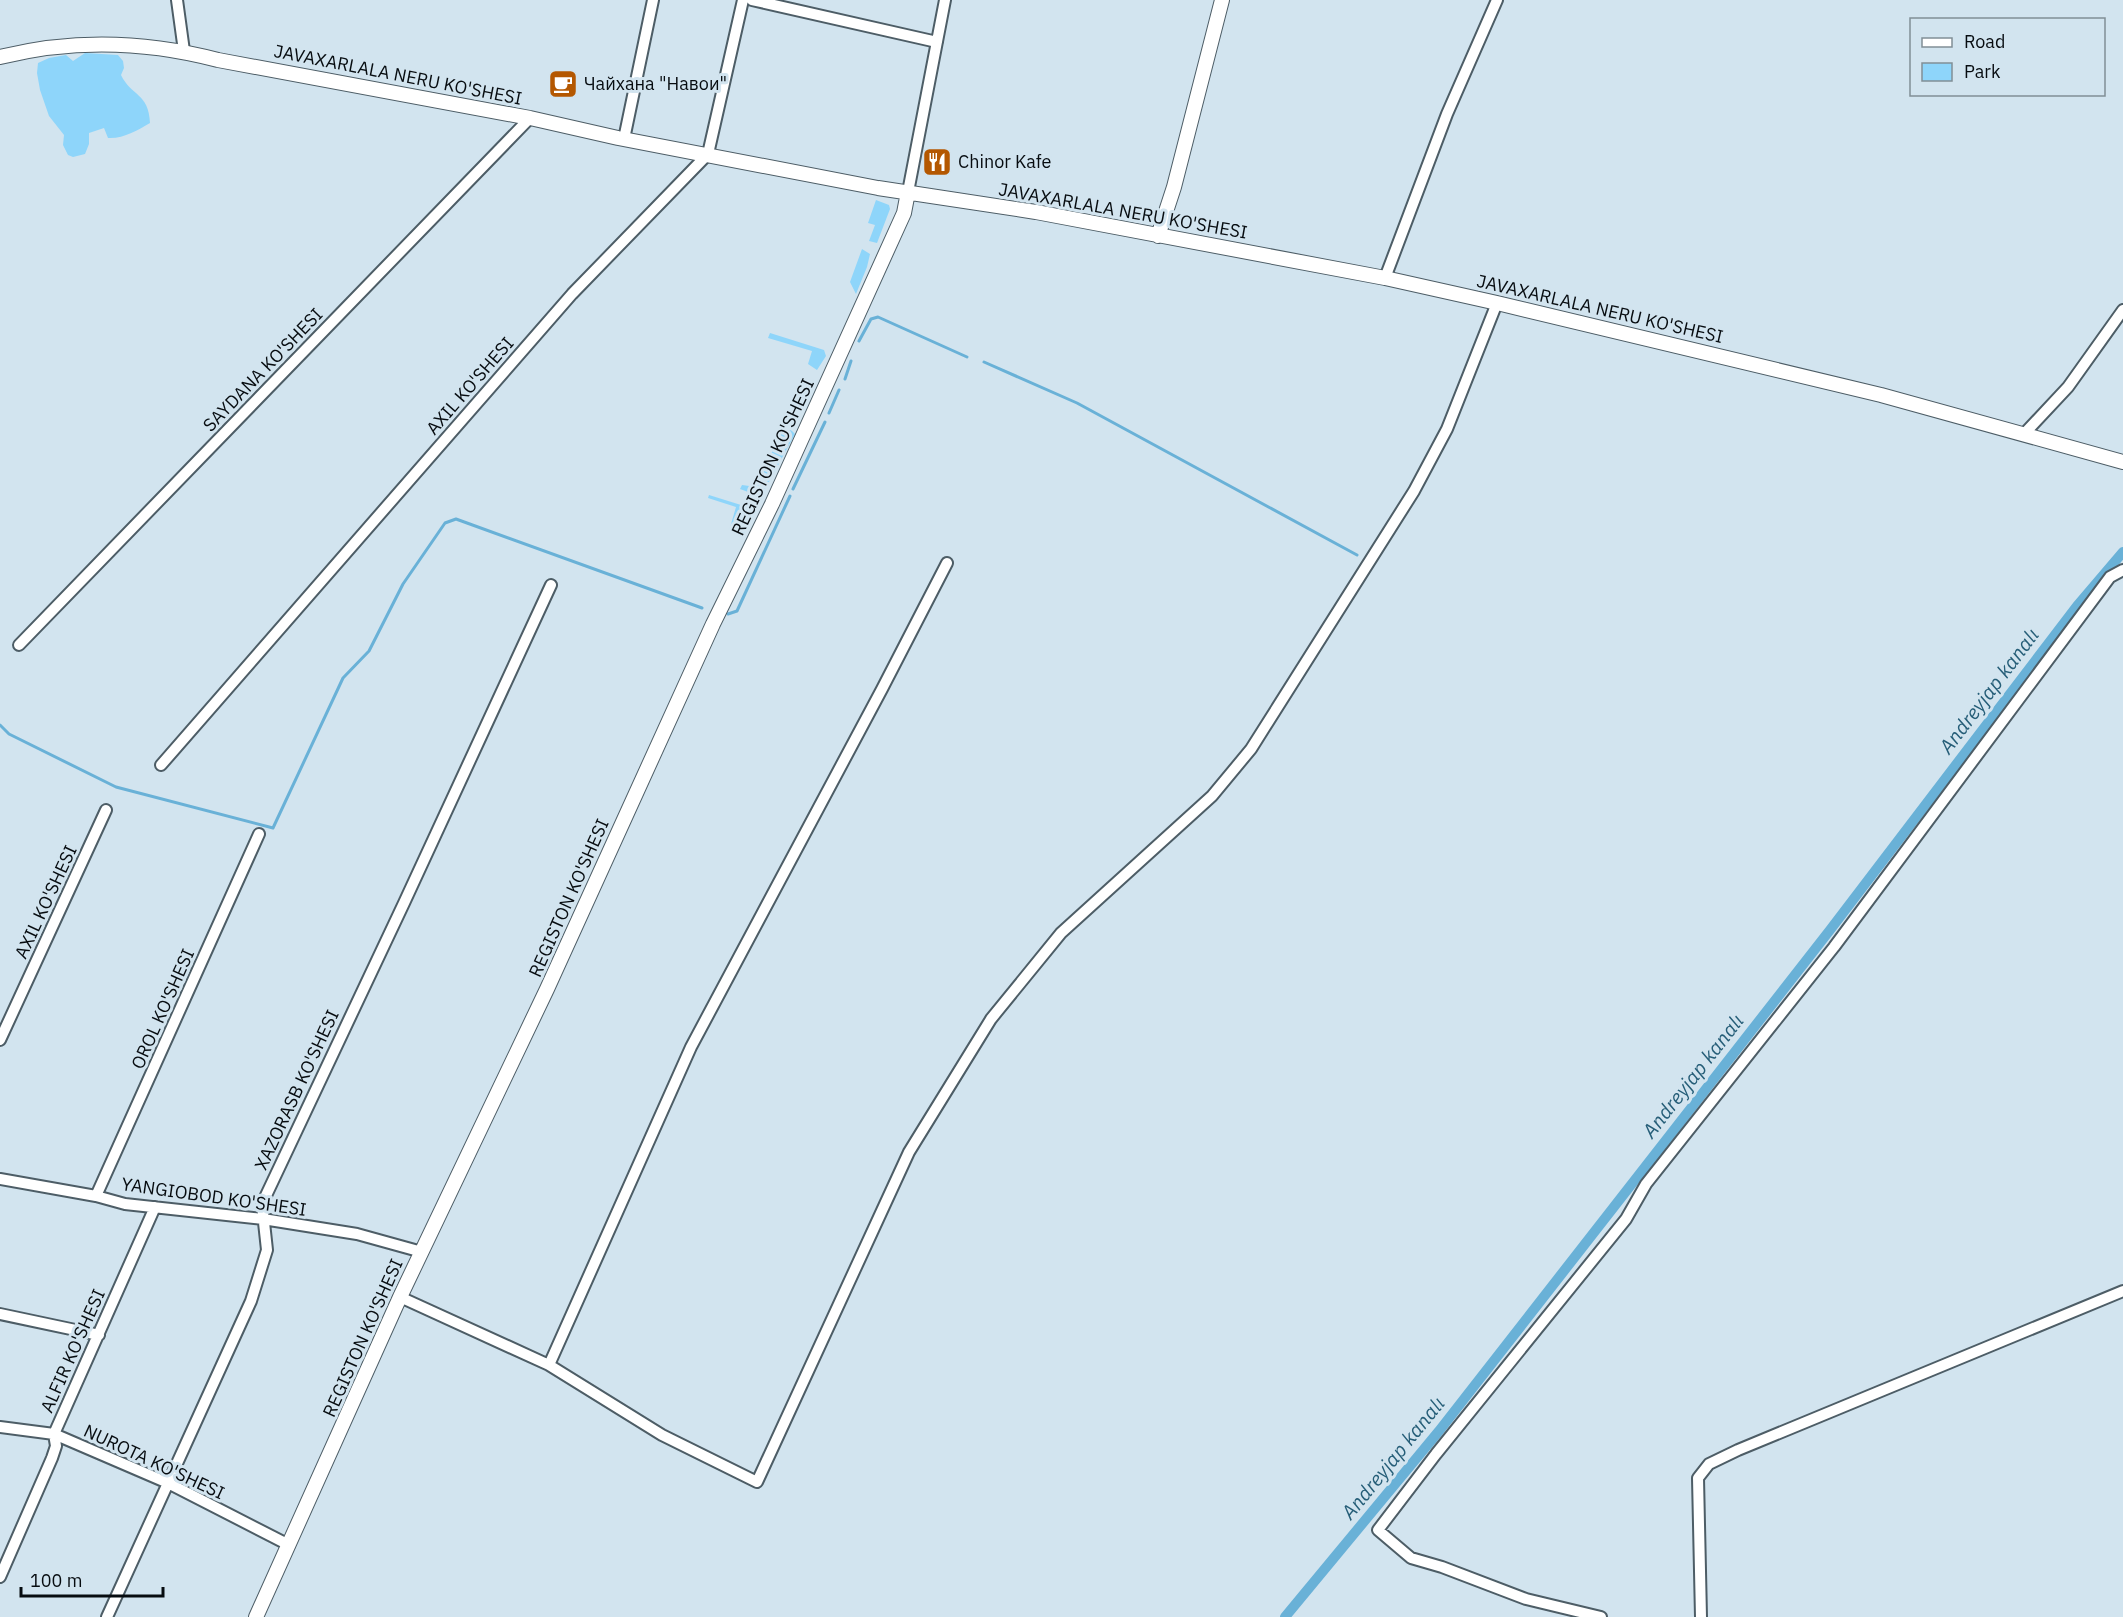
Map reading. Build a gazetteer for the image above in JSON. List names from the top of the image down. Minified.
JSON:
{"streets":{"street":["JAVAXARLALA NERU KO'SHESI","SAYDANA KO'SHESI","AXIL KO'SHESI","REGISTON KO'SHESI","OROL KO'SHESI","XAZORASB KO'SHESI","YANGIOBOD KO'SHESI","ALFIR KO'SHESI","NUROTA KO'SHESI"]},"crossings":[["JAVAXARLALA NERU KO'SHESI","SAYDANA KO'SHESI"],["JAVAXARLALA NERU KO'SHESI","AXIL KO'SHESI"],["JAVAXARLALA NERU KO'SHESI","REGISTON KO'SHESI"],["REGISTON KO'SHESI","YANGIOBOD KO'SHESI"],["REGISTON KO'SHESI","NUROTA KO'SHESI"],["OROL KO'SHESI","YANGIOBOD KO'SHESI"],["XAZORASB KO'SHESI","YANGIOBOD KO'SHESI"],["XAZORASB KO'SHESI","NUROTA KO'SHESI"],["YANGIOBOD KO'SHESI","ALFIR KO'SHESI"],["ALFIR KO'SHESI","NUROTA KO'SHESI"]],"water":["Andreyjap kanalı"],"places":{"cafe":["Чайхана \"Навои\""],"restaurant":["Chinor Kafe"]},"legend":["Road","Park"],"scale_bar":"100 m"}
